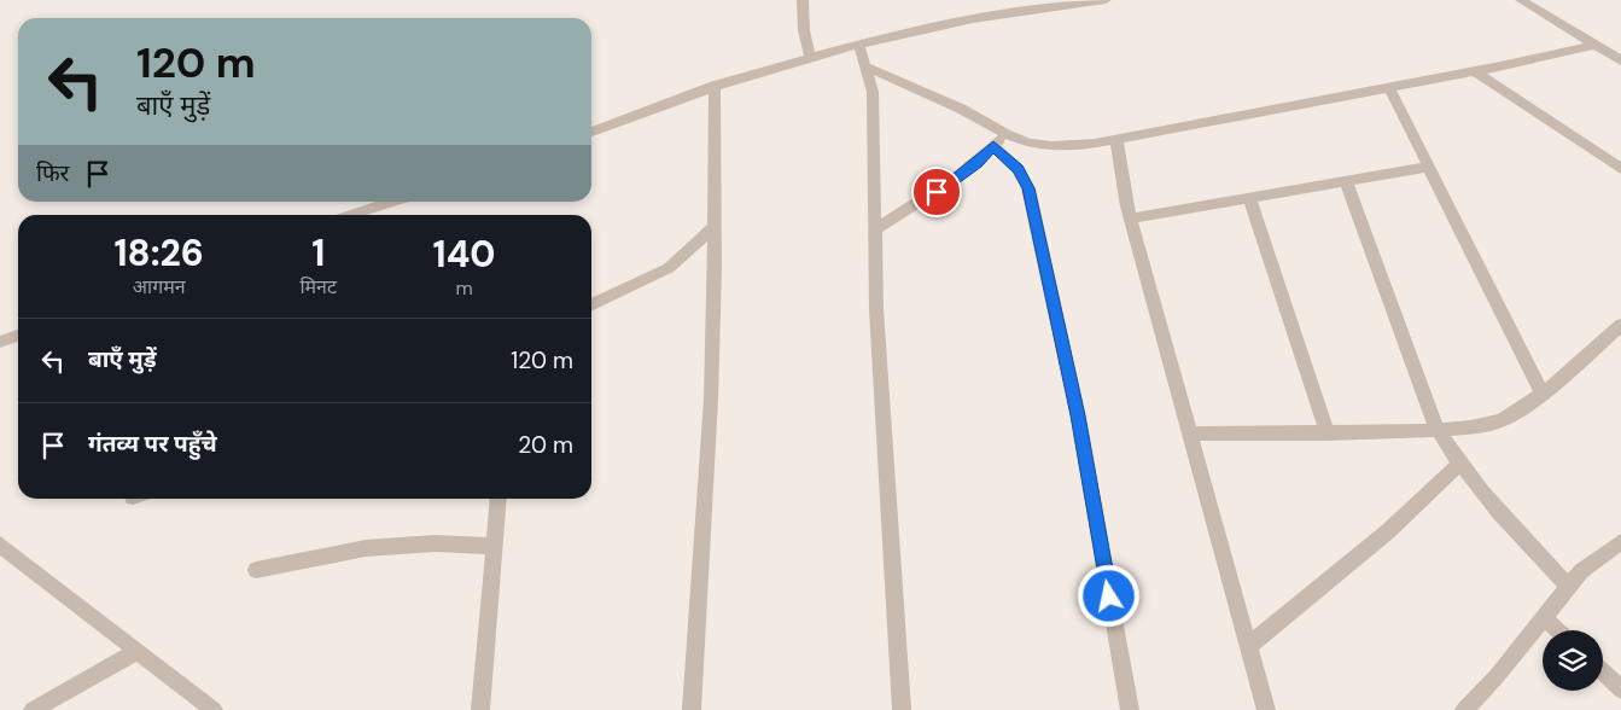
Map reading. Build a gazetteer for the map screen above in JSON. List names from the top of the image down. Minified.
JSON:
{"page":{"turn":["120 m","बाएँ मुड़ें"],"then":"फिर","eta":["18:26","आगमन","1","मिनट","140","m"],"list":[{"name":"बाएँ मुड़ें","value":"120 m"},{"name":"गंतव्य पर पहुँचे","value":"20 m"}]}}
